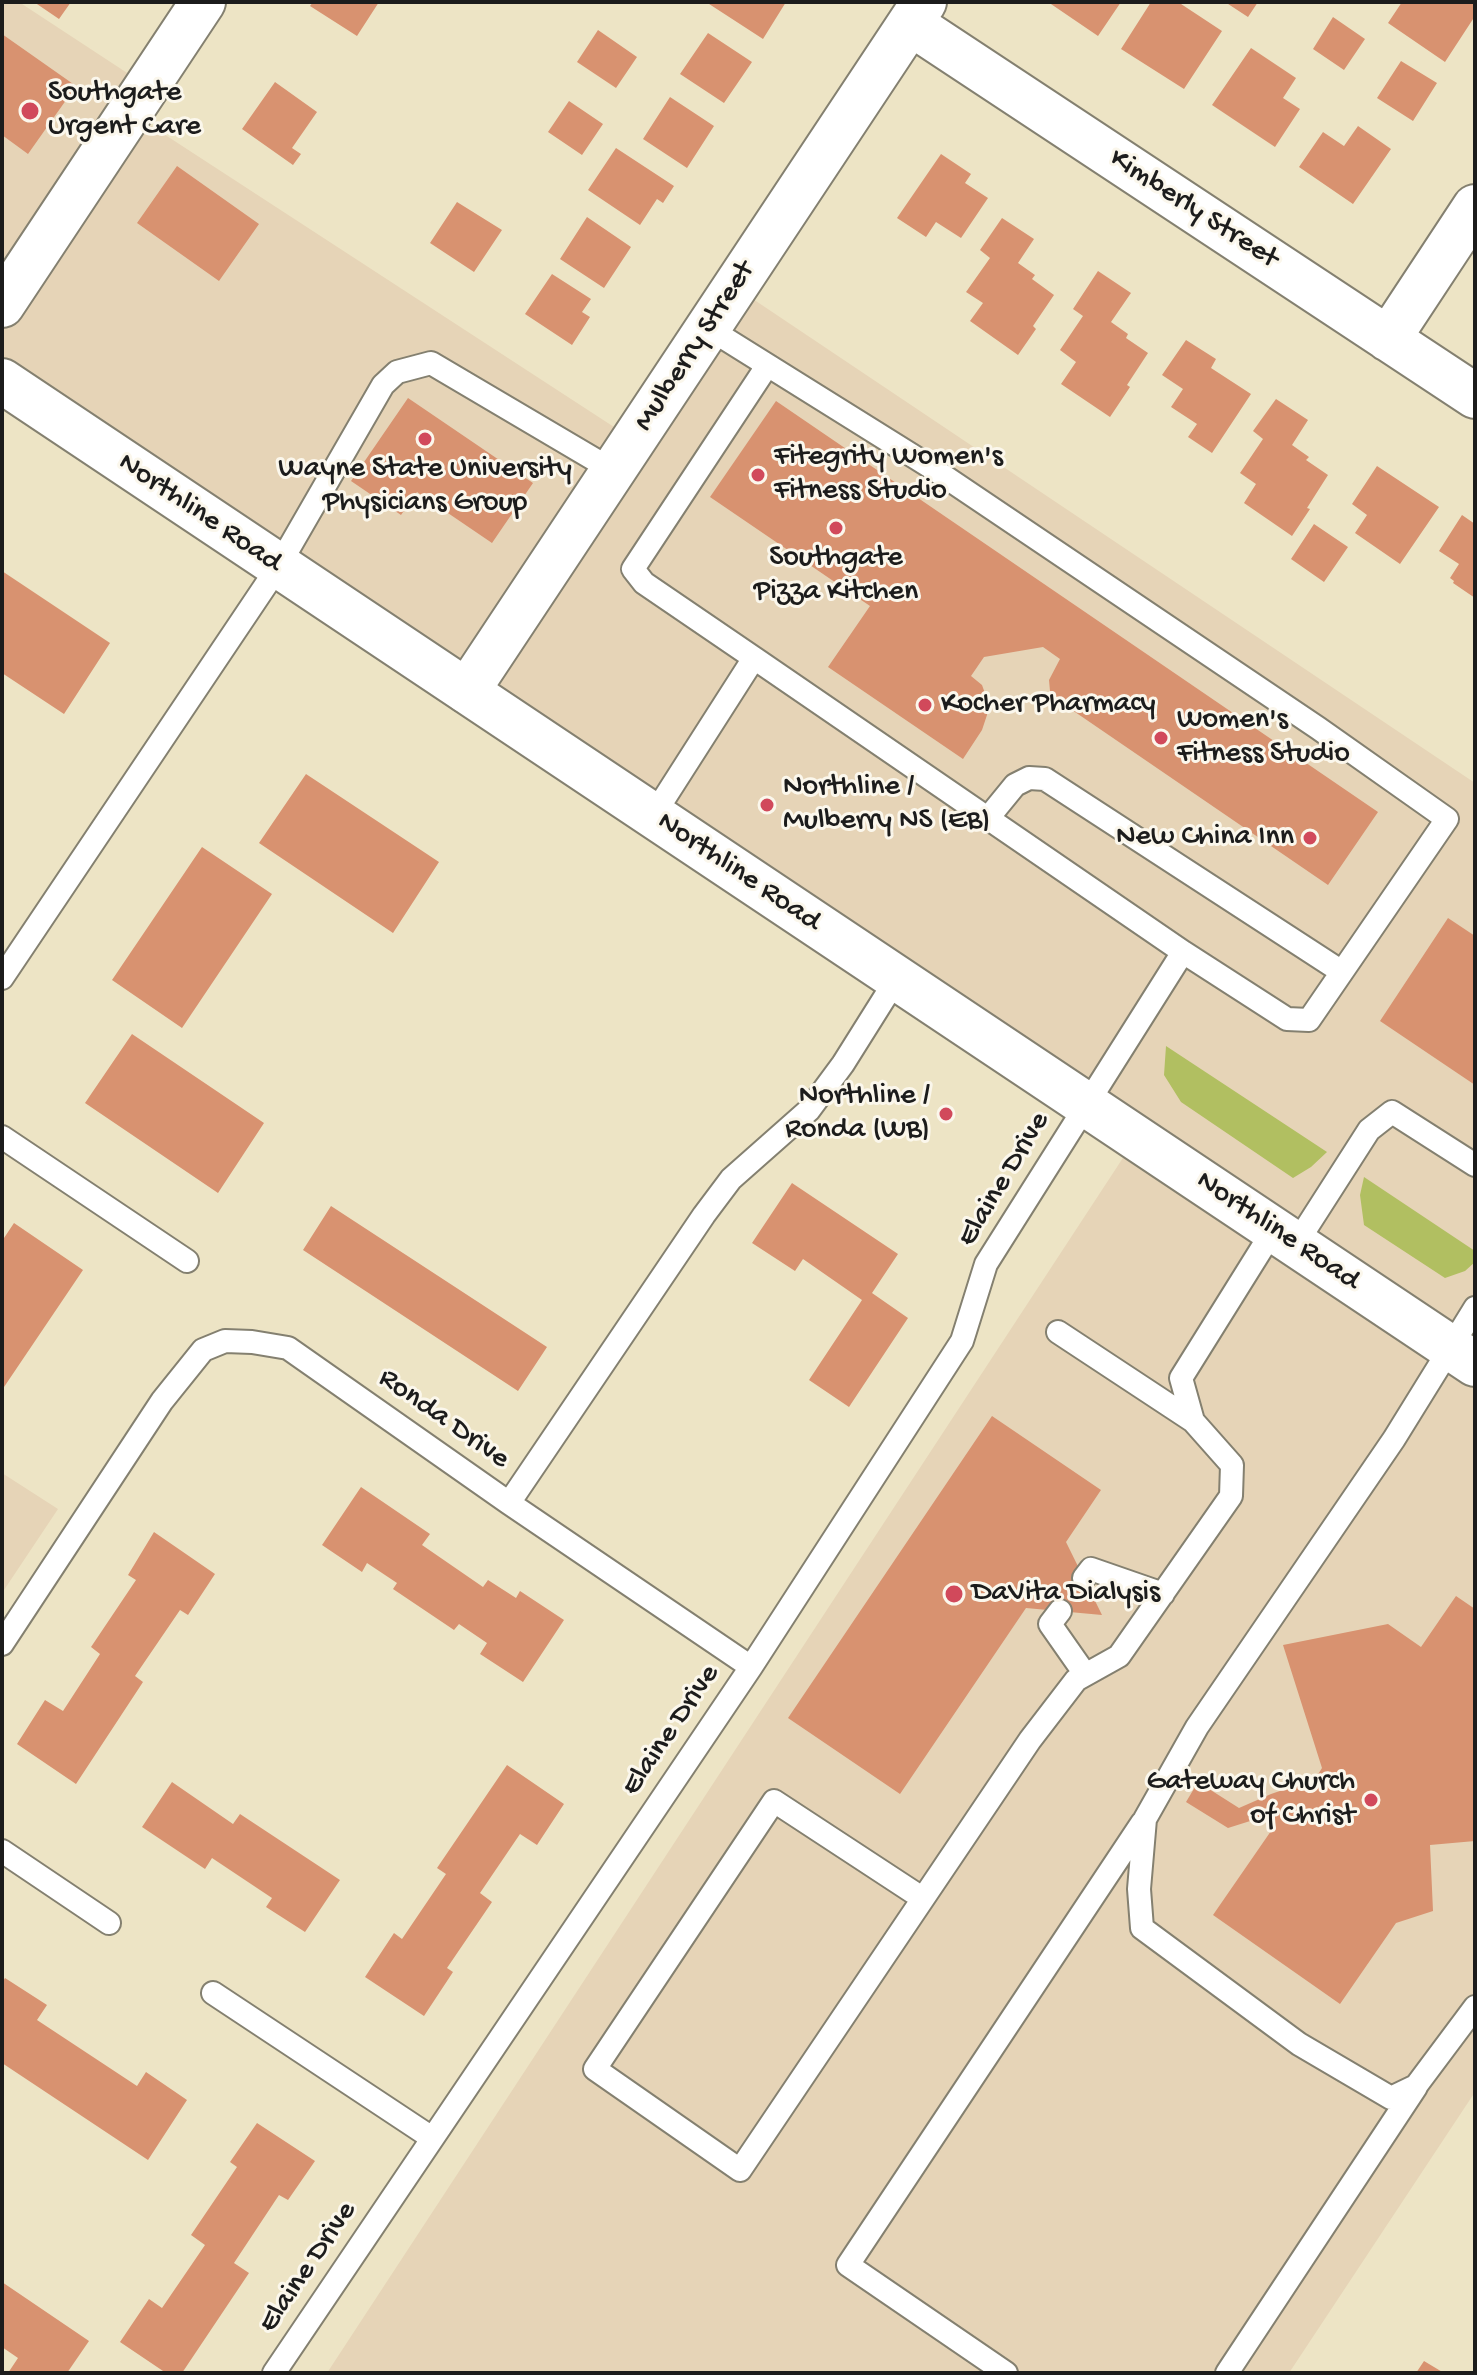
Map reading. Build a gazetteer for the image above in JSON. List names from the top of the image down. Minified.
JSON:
{"streets":{"street":["Kimberly Street","Mulberry Street","Northline Road"],"lane":["Elaine Drive","Ronda Drive"]},"crossings":[["Kimberly Street","Mulberry Street"],["Mulberry Street","Northline Road"],["Northline Road","Elaine Drive"],["Northline Road","Ronda Drive"]],"places":["Southgate Urgent Care","Wayne State University Physicians Group","Fitegrity Women's Fitness Studio","Southgate Pizza Kitchen","Kocher Pharmacy","Women's Fitness Studio","Northline / Mulberry NS (EB)","New China Inn","Northline / Ronda (WB)","DaVita Dialysis","Gateway Church of Christ"]}
